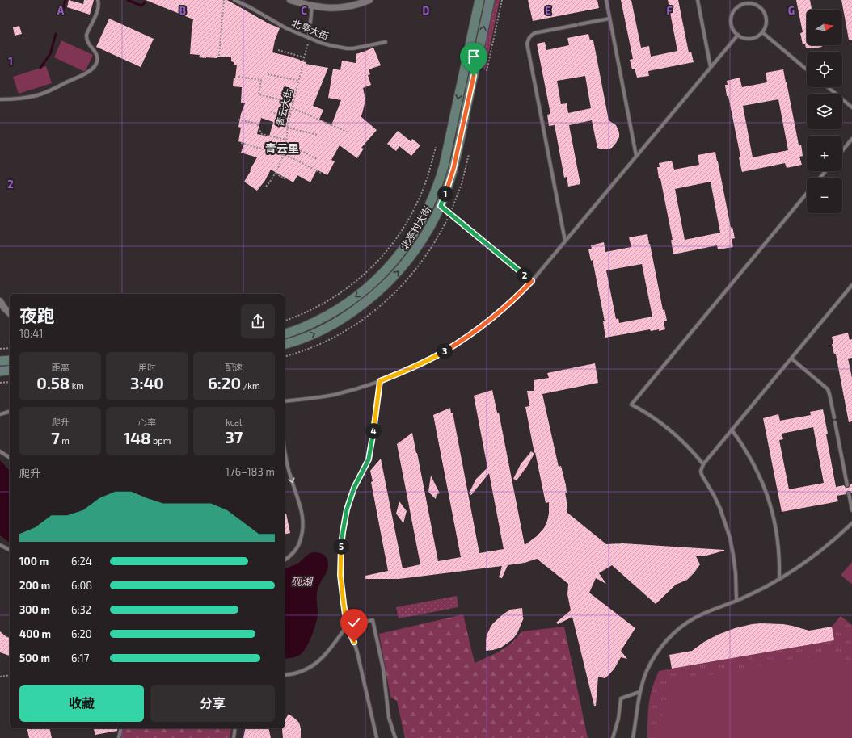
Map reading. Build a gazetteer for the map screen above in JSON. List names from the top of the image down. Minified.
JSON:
{"streets":{"main road":["北亭村大街"],"lane":["北亭大街"],"path":["青云大街"]},"districts":["青云里"],"water":["砚湖"],"north":"right","page":{"map_buttons":["+","−"],"pins":["1","2","3","4","5"],"heading":["夜跑","18:41"],"stats":[["距离","0.58 km"],["用时","3:40"],["配速","6:20 /km"],["爬升","7 m"],["心率","148 bpm"],["kcal","37"]],"chart":["爬升","176–183 m"],"list":[{"name":"100 m","note":"6:24"},{"name":"200 m","note":"6:08"},{"name":"300 m","note":"6:32"},{"name":"400 m","note":"6:20"},{"name":"500 m","note":"6:17"}],"buttons":["收藏","分享"]},"grid":{"columns":["A","B","C","D","E","F","G"],"rows":["1","2"]}}
